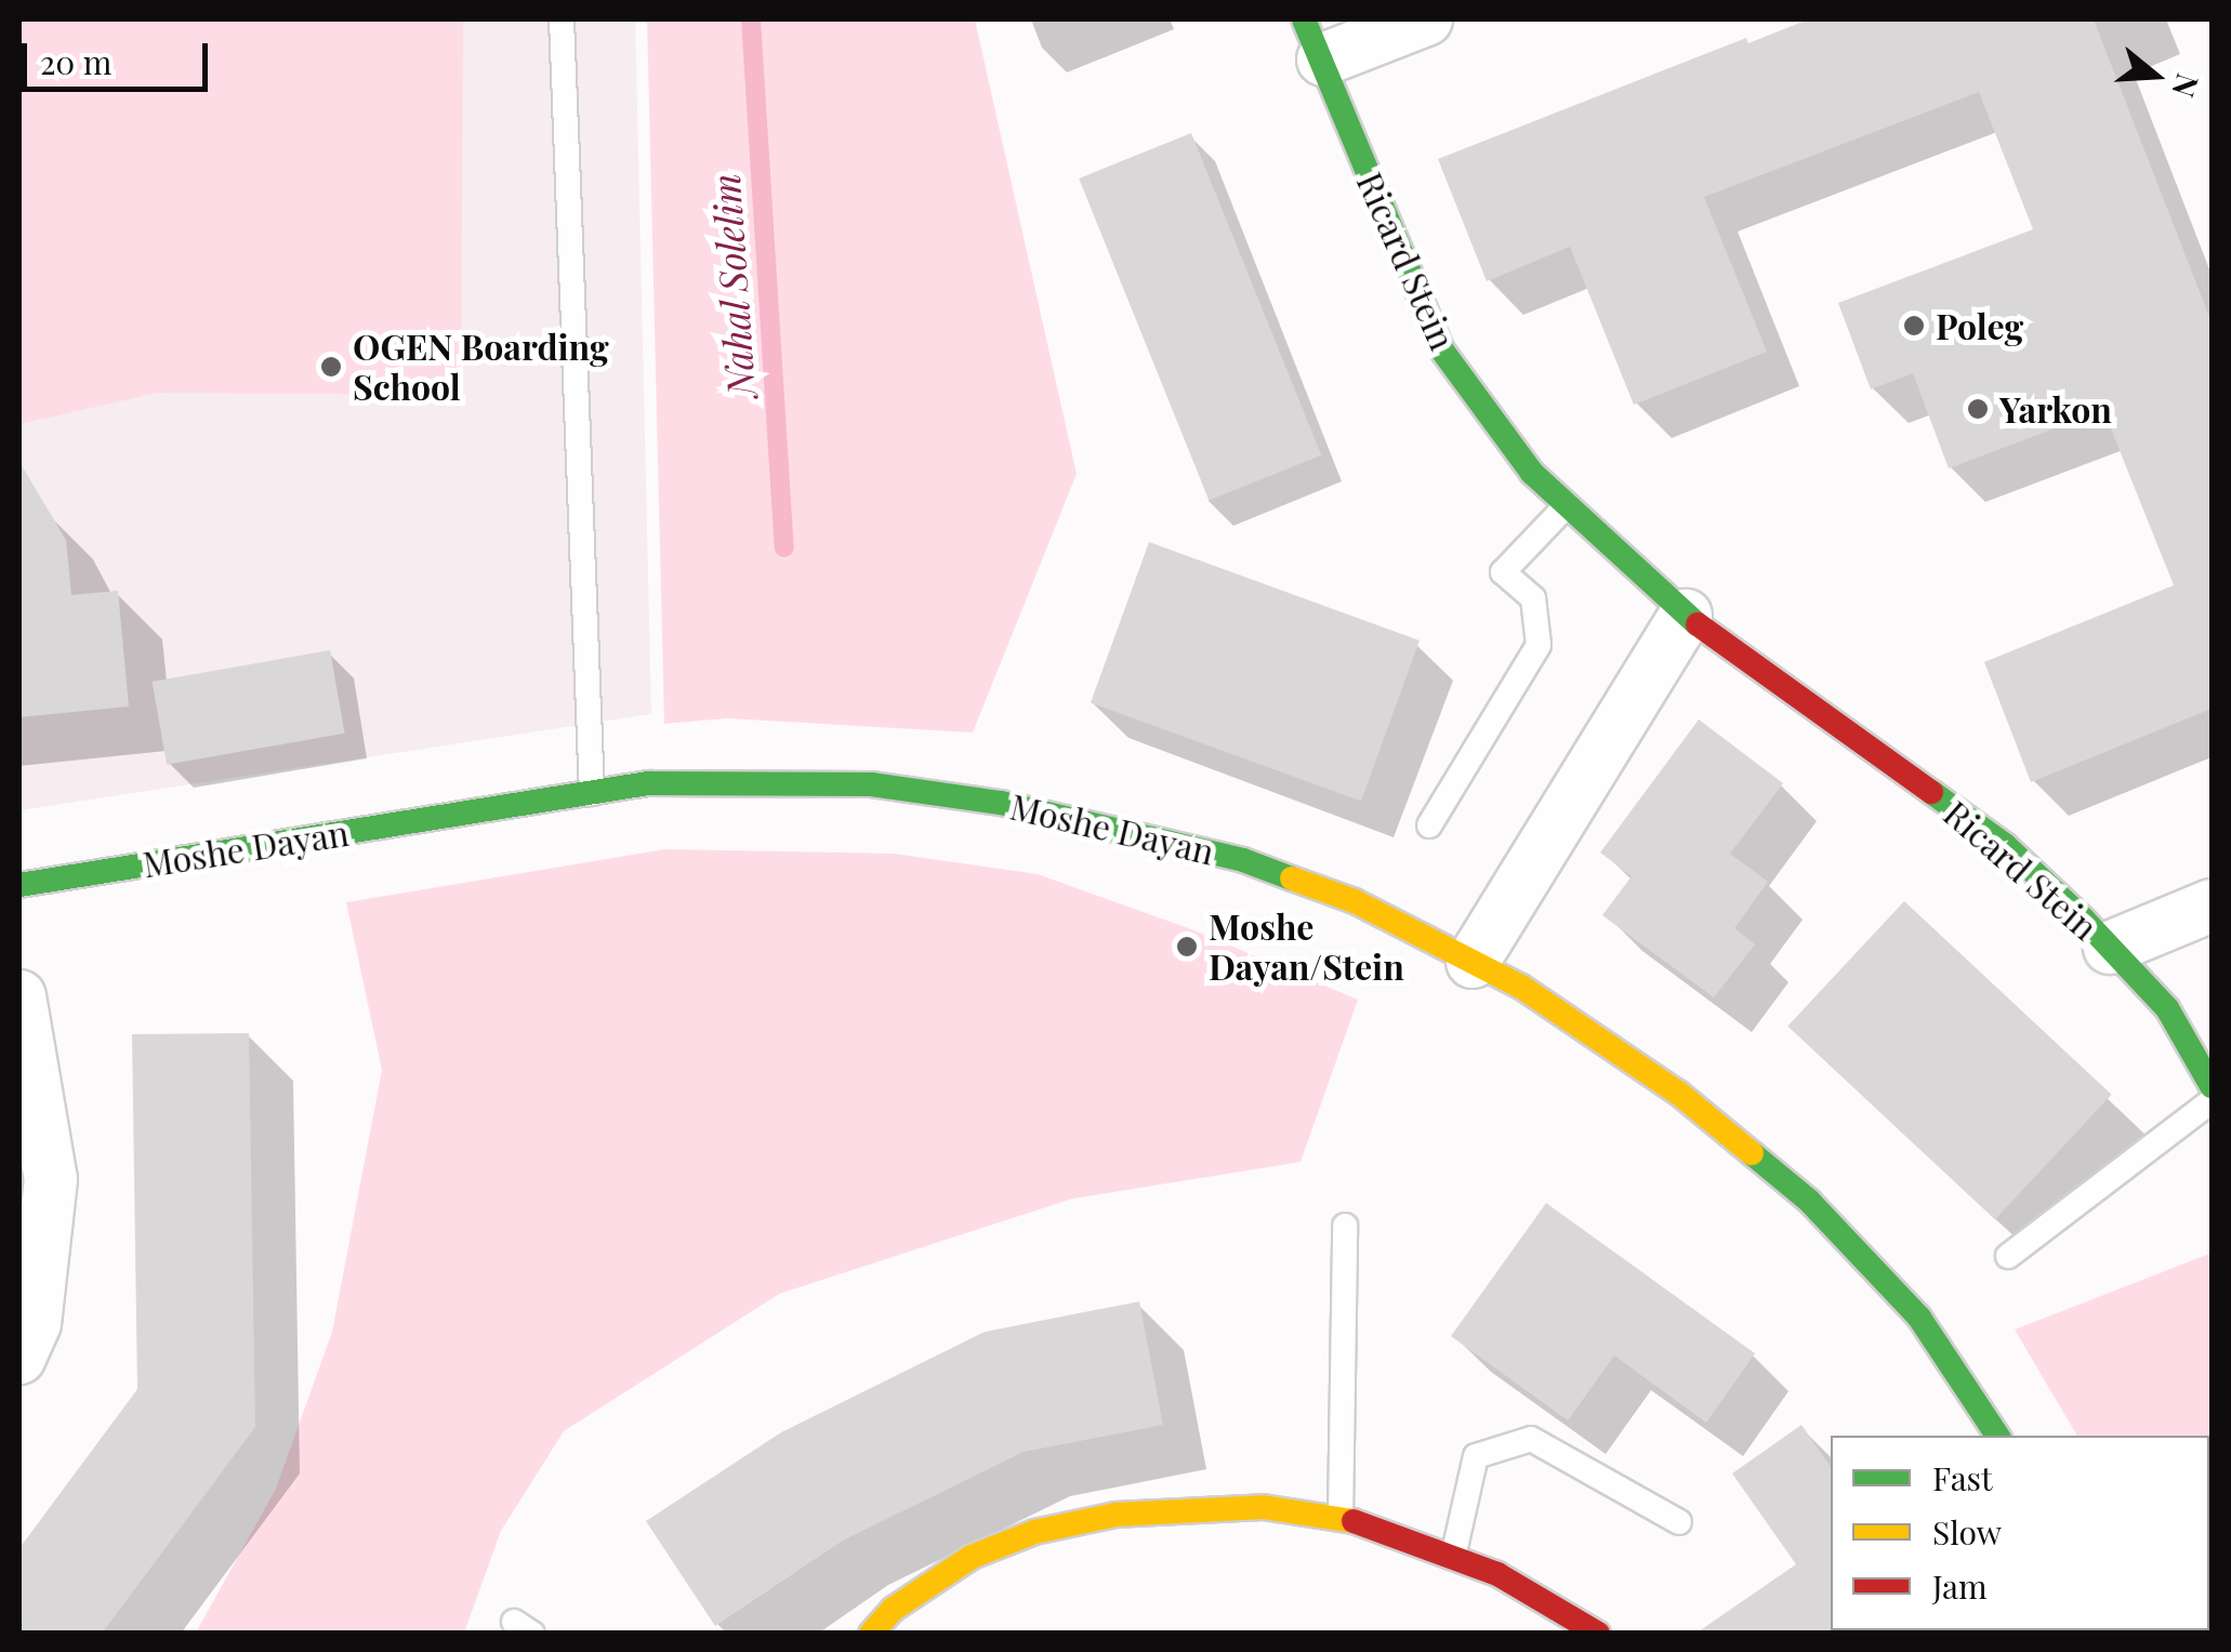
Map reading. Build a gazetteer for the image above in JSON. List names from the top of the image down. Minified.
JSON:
{"streets":{"street":["Ricard Stein","Moshe Dayan"]},"water":["Nahal Solelim"],"places":["Poleg","OGEN Boarding School","Yarkon","Moshe Dayan/Stein"],"legend":["Fast","Slow","Jam"],"scale_bar":"20 m","north":"right"}
